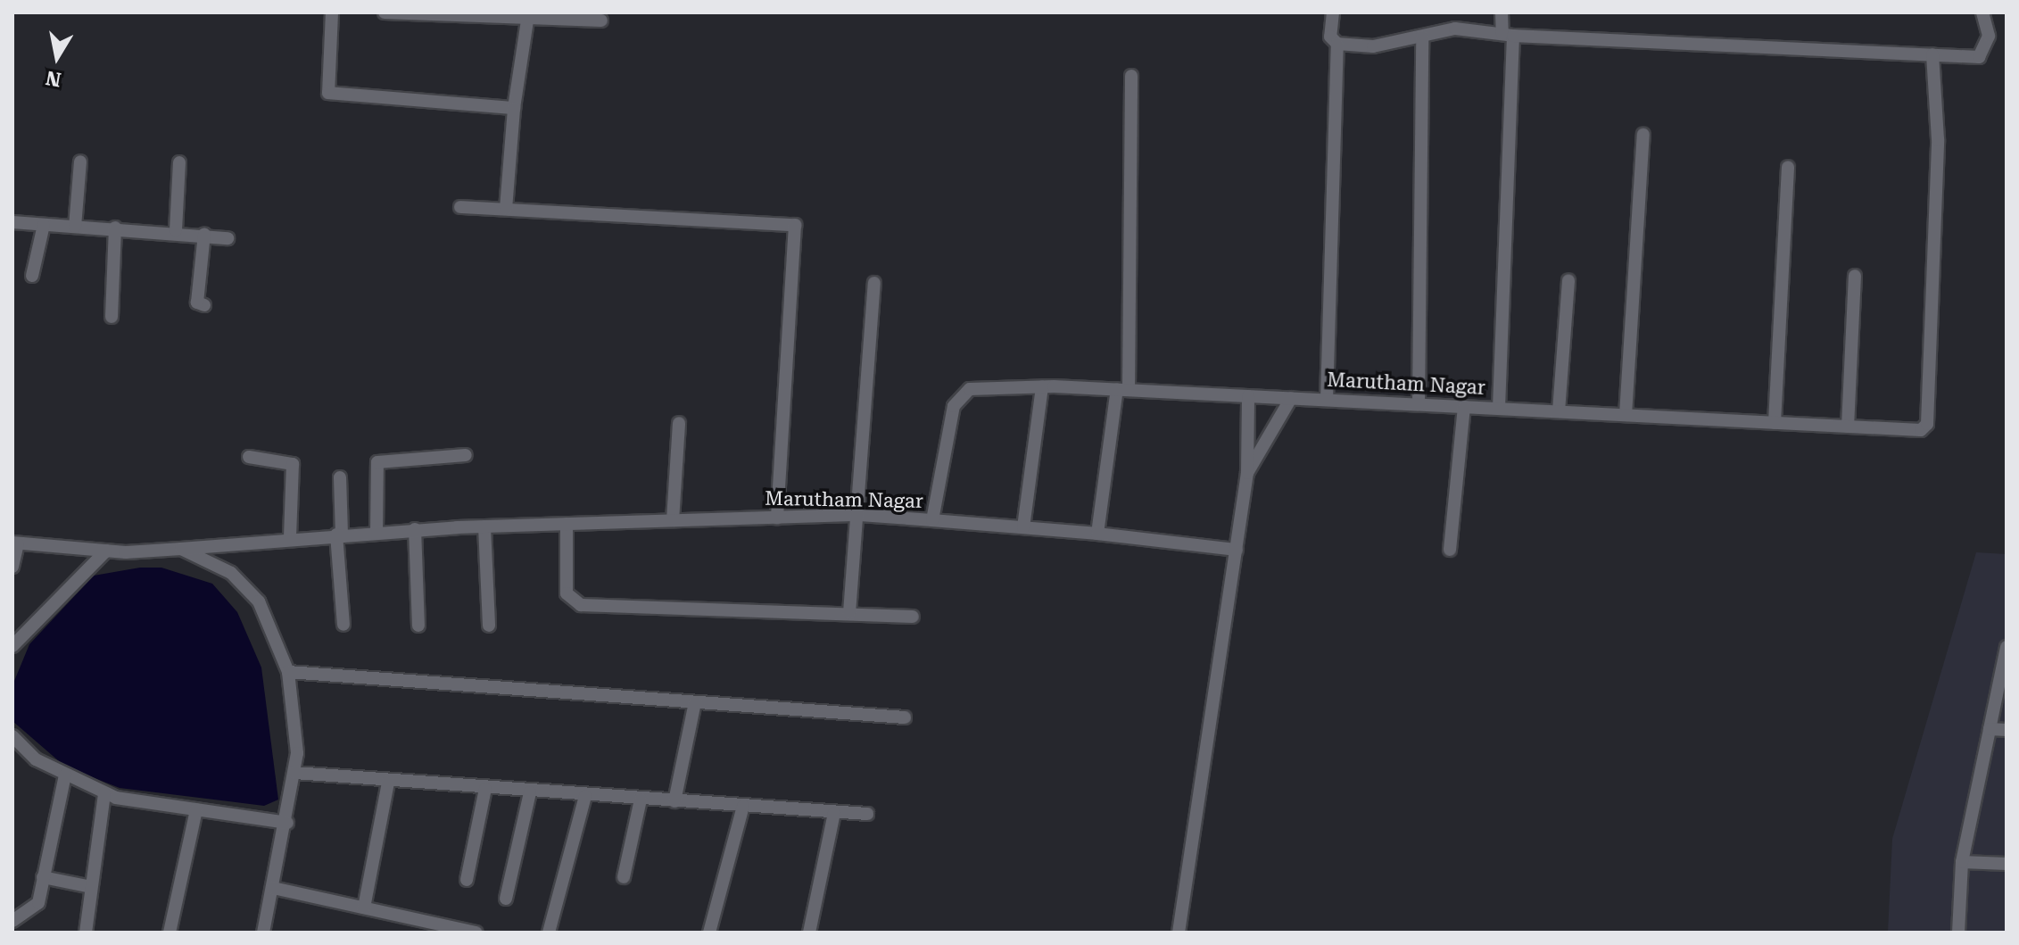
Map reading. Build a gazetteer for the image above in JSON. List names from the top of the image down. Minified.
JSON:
{"streets":{"street":["Marutham Nagar"]},"north":"bottom"}
